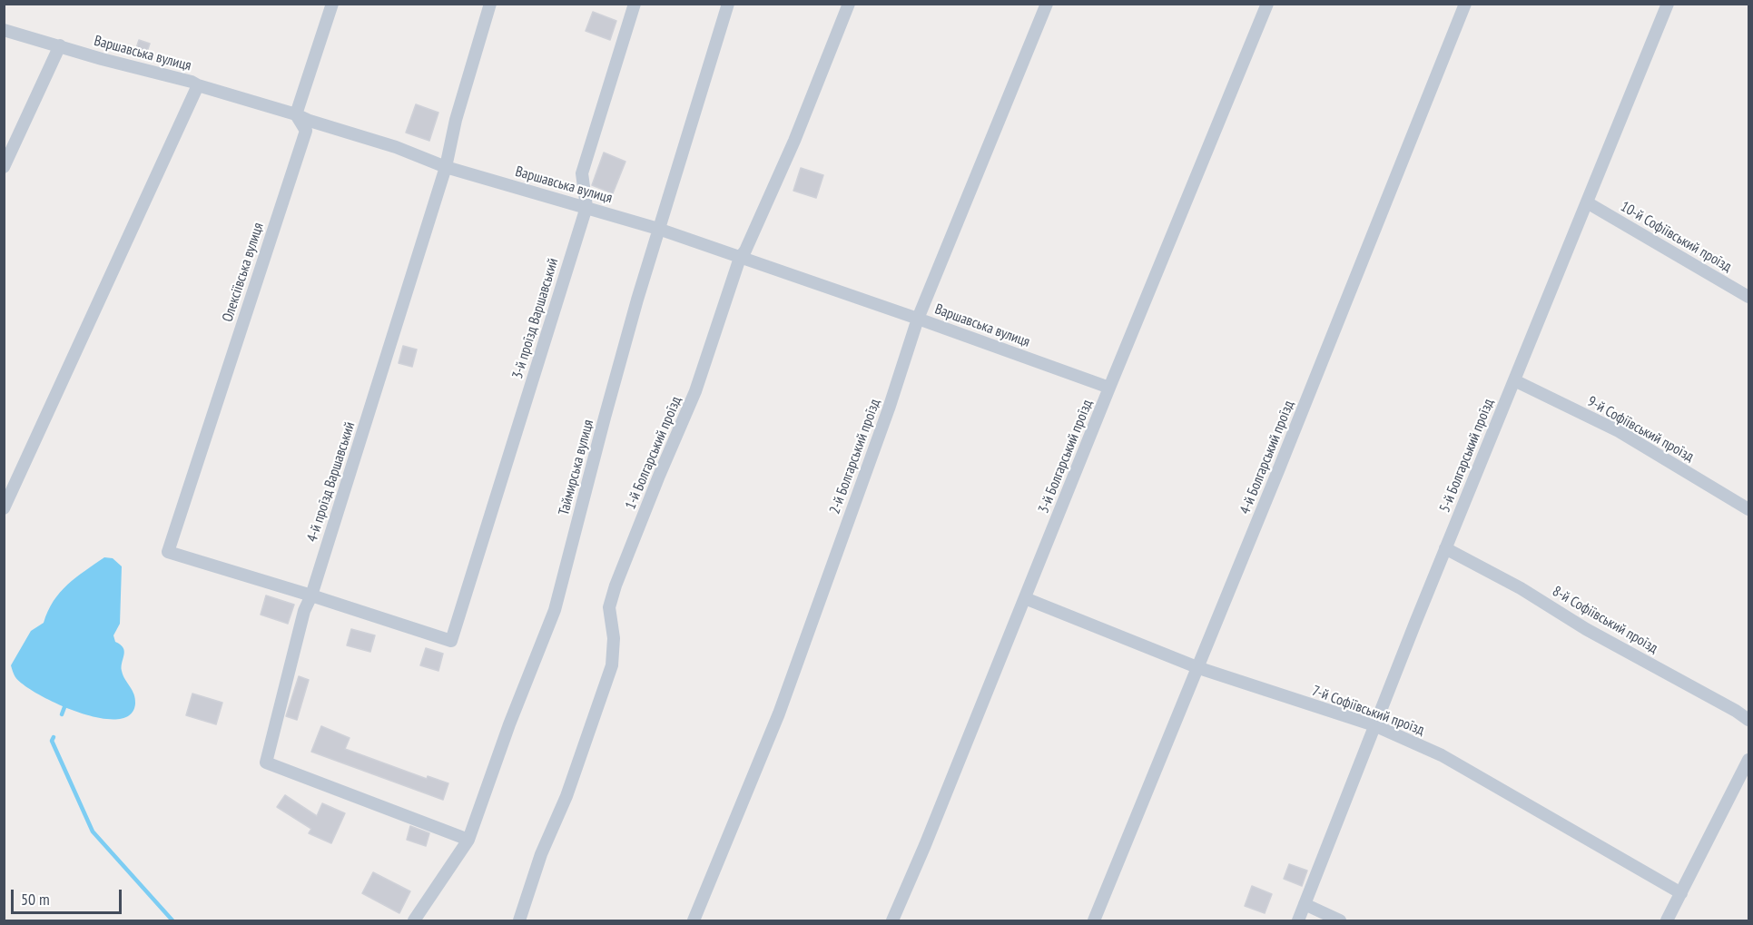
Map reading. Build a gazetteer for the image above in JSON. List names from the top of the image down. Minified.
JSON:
{"streets":{"street":["Варшавська вулиця","10-й Софіївський проїзд","Олексіївська вулиця","3-й проїзд Варшавський","9-й Софіївський проїзд","1-й Болгарський проїзд","5-й Болгарський проїзд","2-й Болгарський проїзд","3-й Болгарський проїзд","4-й Болгарський проїзд","Таймирська вулиця","4-й проїзд Варшавський","8-й Софіївський проїзд","7-й Софіївський проїзд"]},"crossings":[["Варшавська вулиця","Олексіївська вулиця"],["Варшавська вулиця","3-й проїзд Варшавський"],["Варшавська вулиця","1-й Болгарський проїзд"],["Варшавська вулиця","2-й Болгарський проїзд"],["Варшавська вулиця","3-й Болгарський проїзд"],["Варшавська вулиця","Таймирська вулиця"],["Варшавська вулиця","4-й проїзд Варшавський"],["10-й Софіївський проїзд","5-й Болгарський проїзд"],["Олексіївська вулиця","3-й проїзд Варшавський"],["Олексіївська вулиця","4-й проїзд Варшавський"],["3-й проїзд Варшавський","4-й проїзд Варшавський"],["9-й Софіївський проїзд","5-й Болгарський проїзд"],["5-й Болгарський проїзд","8-й Софіївський проїзд"],["5-й Болгарський проїзд","7-й Софіївський проїзд"],["3-й Болгарський проїзд","7-й Софіївський проїзд"],["4-й Болгарський проїзд","7-й Софіївський проїзд"],["Таймирська вулиця","4-й проїзд Варшавський"]],"scale_bar":"50 m"}
